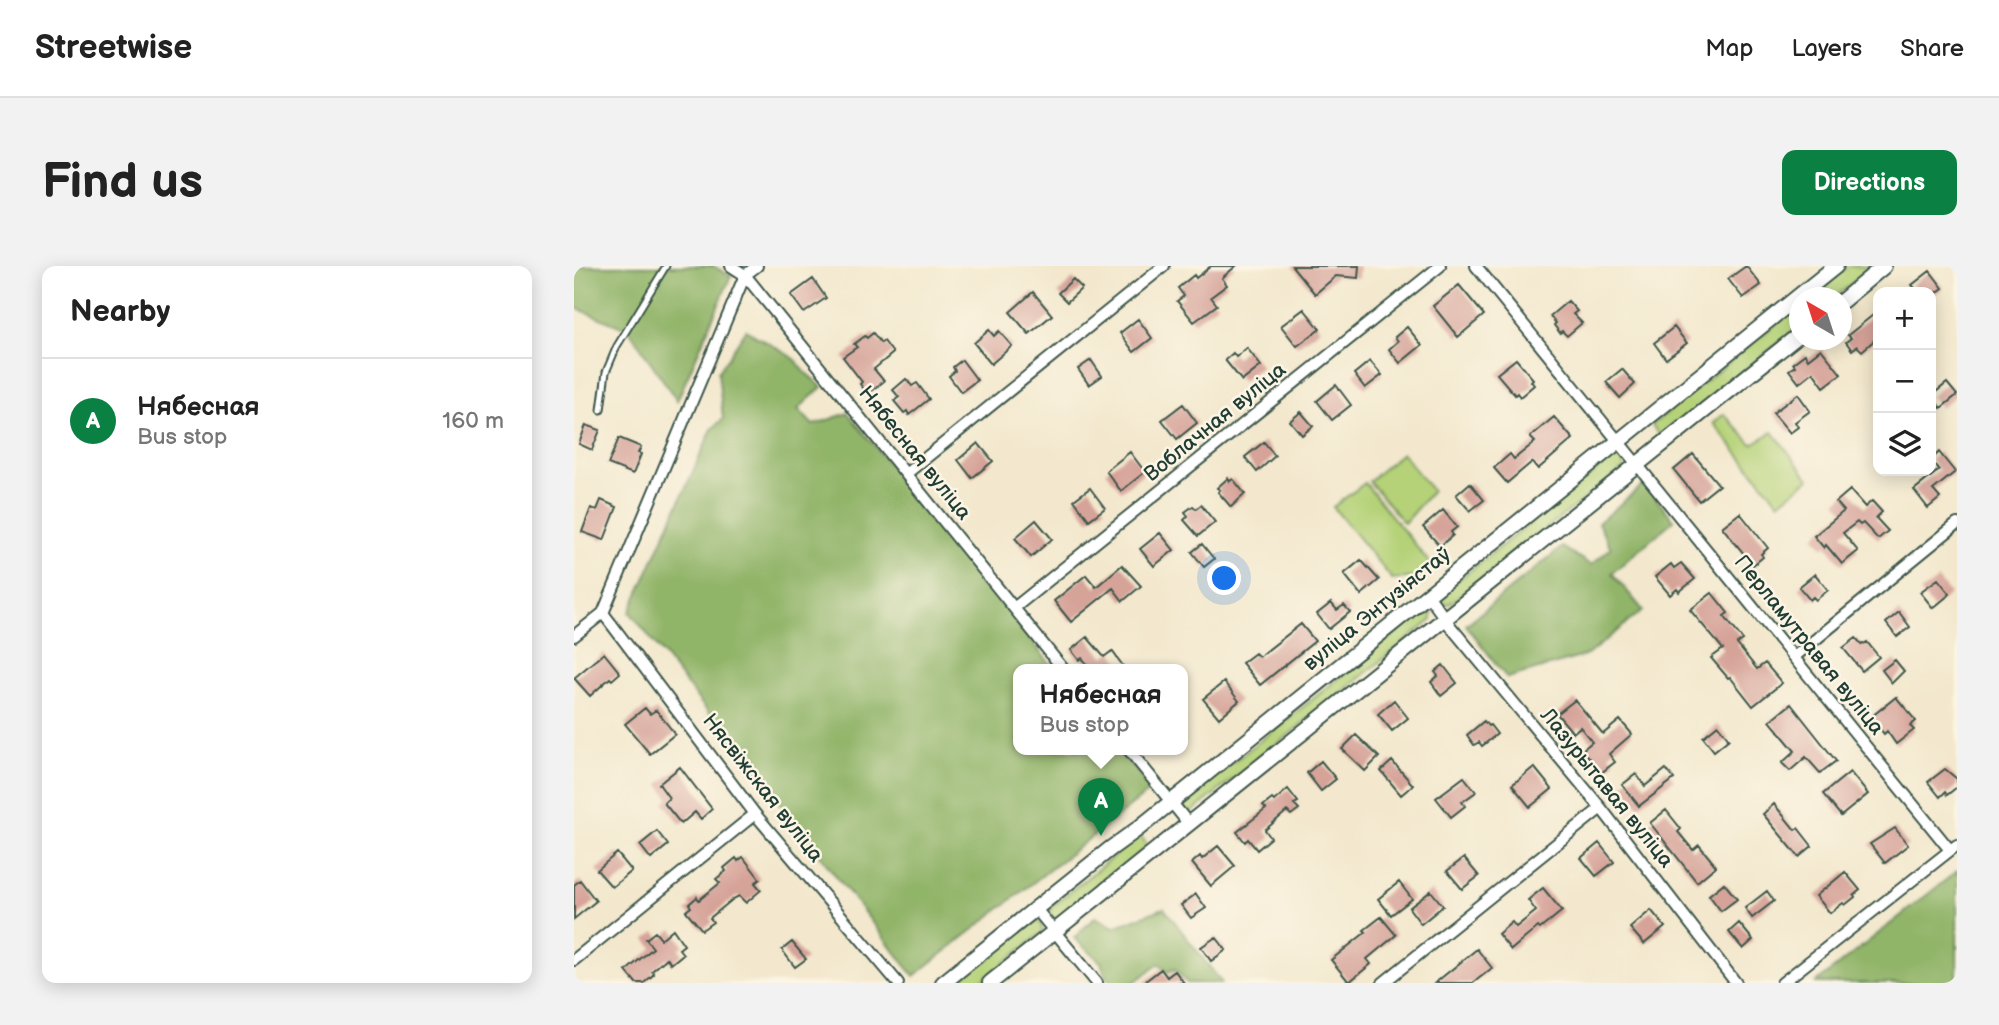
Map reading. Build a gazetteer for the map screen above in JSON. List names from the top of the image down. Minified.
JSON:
{"streets":{"street":["Воблачная вуліца","Нябесная вуліца","вуліца Энтузіястаў","Перламутравая вуліца","Нясвіжская вуліца","Лазурытавая вуліца"]},"crossings":[["Воблачная вуліца","Нябесная вуліца"],["вуліца Энтузіястаў","Перламутравая вуліца"],["вуліца Энтузіястаў","Лазурытавая вуліца"]],"north":"top left","page":{"header":"Streetwise","nav":["Map","Layers","Share"],"buttons":"Directions","title":"Find us","heading":"Nearby","map_buttons":["+","−"],"list":[{"mark":"A","name":"Нябесная","note":"Bus stop","value":"160 m"}],"popup":["Нябесная","Bus stop"],"pins":"A"}}
